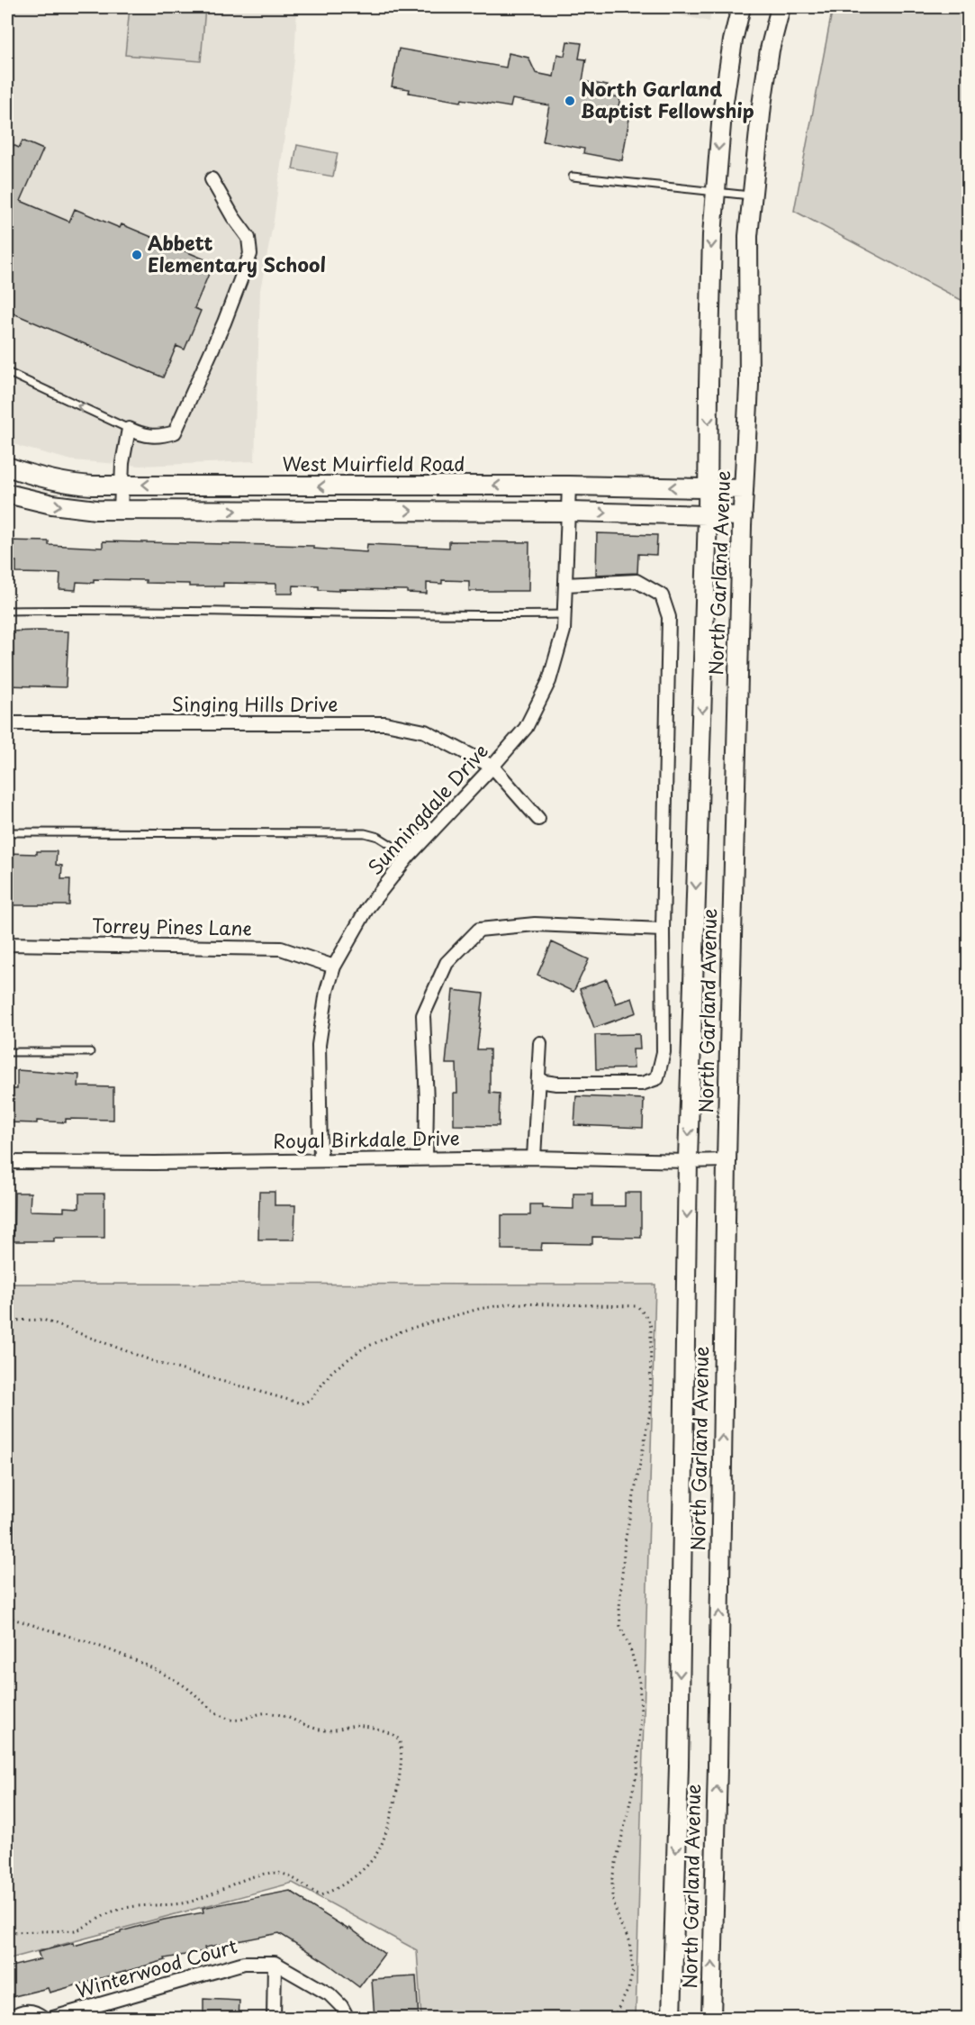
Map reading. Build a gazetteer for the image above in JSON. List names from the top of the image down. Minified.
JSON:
{"streets":{"main road":["West Muirfield Road","North Garland Avenue"],"street":["Singing Hills Drive","Sunningdale Drive","Torrey Pines Lane","Royal Birkdale Drive","Winterwood Court"]},"crossings":[["West Muirfield Road","North Garland Avenue"],["West Muirfield Road","Sunningdale Drive"],["North Garland Avenue","Royal Birkdale Drive"],["Singing Hills Drive","Sunningdale Drive"],["Sunningdale Drive","Torrey Pines Lane"],["Sunningdale Drive","Royal Birkdale Drive"]],"places":["North Garland Baptist Fellowship","Abbett Elementary School"]}
